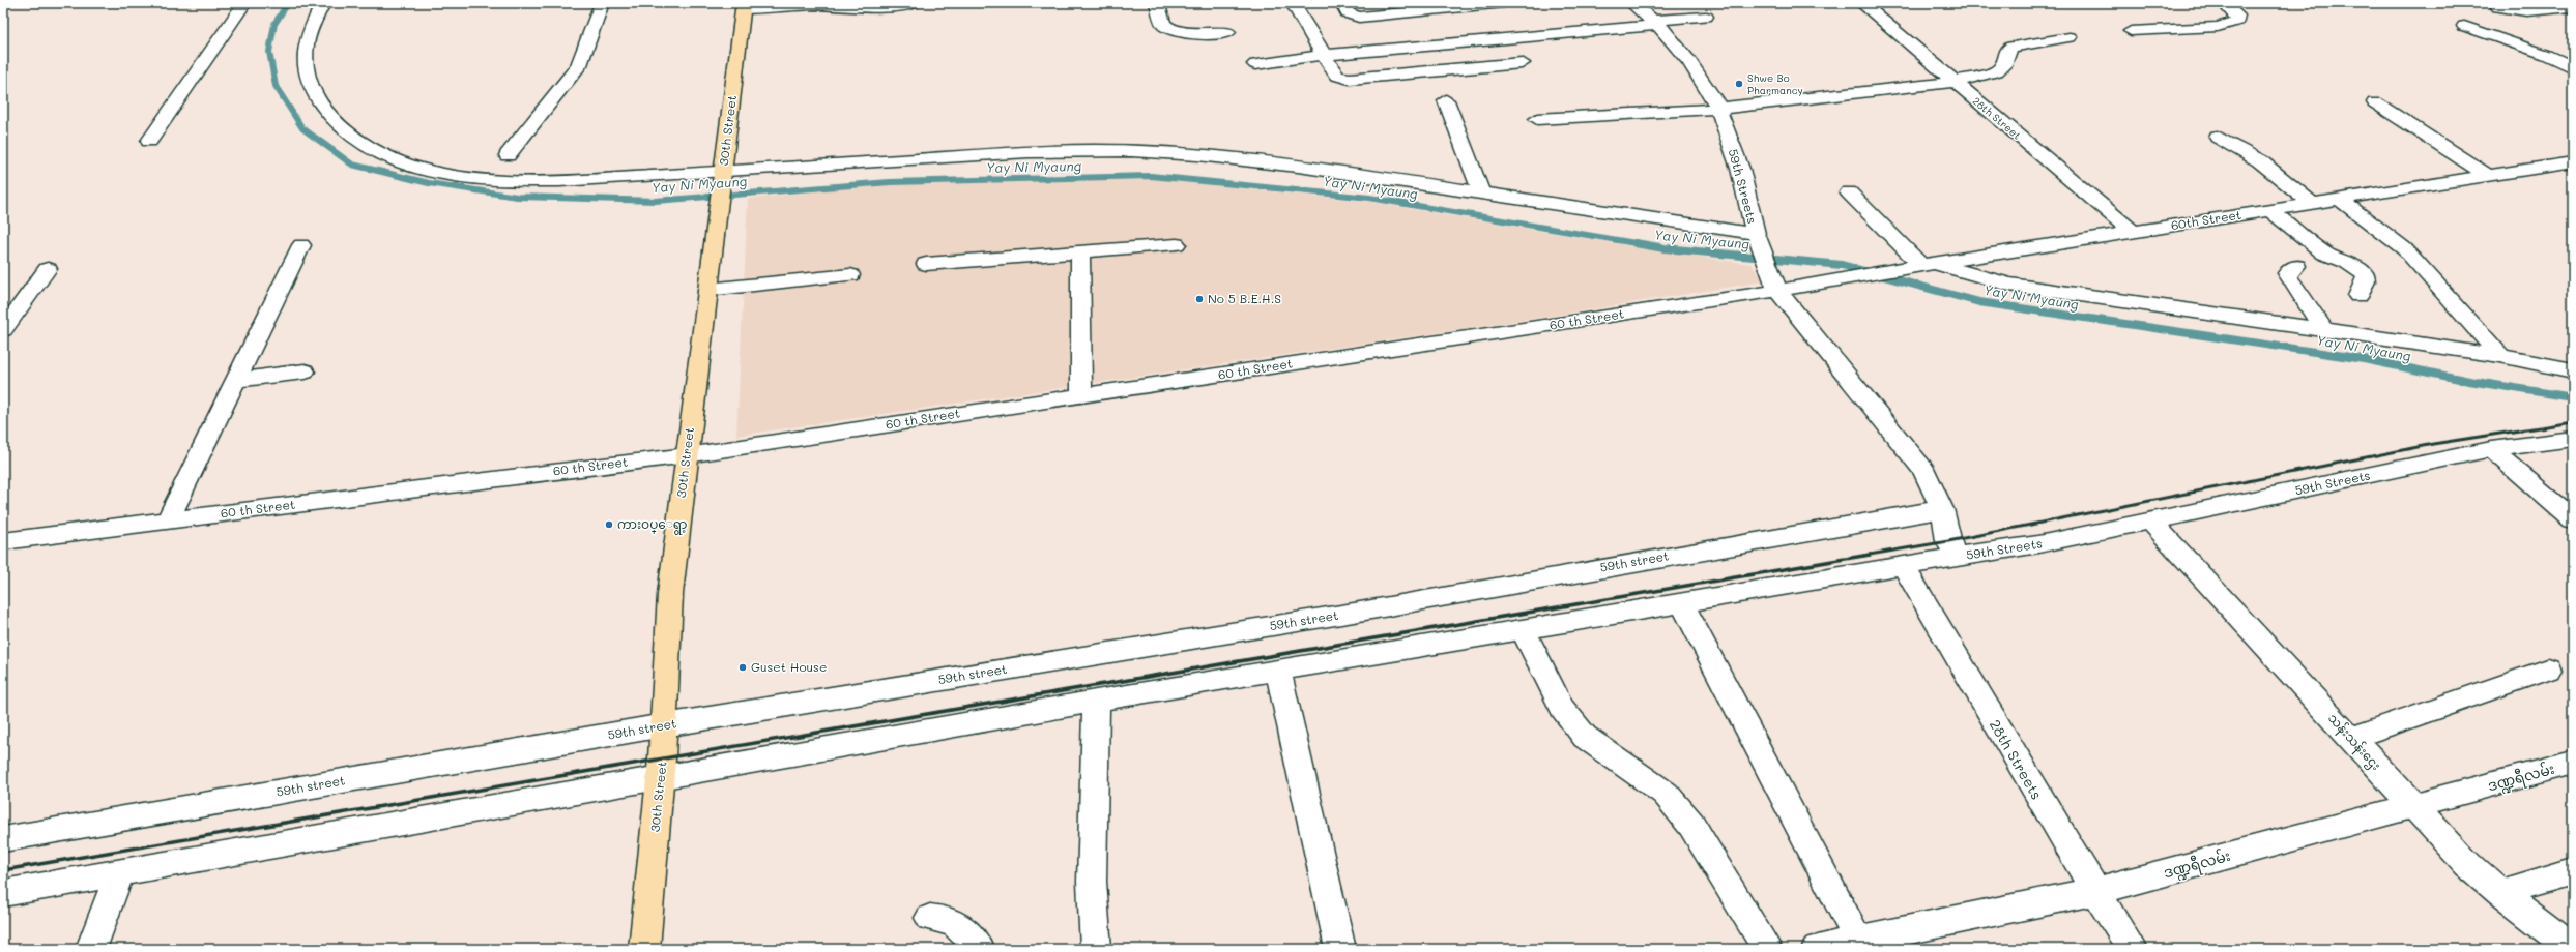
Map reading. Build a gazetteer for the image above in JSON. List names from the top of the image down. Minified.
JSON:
{"streets":{"main road":["30th Street"],"street":["28th Street","59th Streets","60th Street","60 th Street","59th street","သန်းသန်းဌေး","28th Streets","ဒဏ္ဍရီလမ်း"]},"crossings":[["28th Street","60th Street"],["30th Street","60 th Street"],["30th Street","59th street"],["59th Streets","60 th Street"],["59th Streets","59th street"],["59th Streets","သန်းသန်းဌေး"],["60th Street","60 th Street"],["သန်းသန်းဌေး","ဒဏ္ဍရီလမ်း"],["28th Streets","ဒဏ္ဍရီလမ်း"]],"water":["Yay Ni Myaung"],"places":["Shwe Bo Pharmancy","No 5 B.E.H.S","ကားဝပ္ေရွာ့","Guset House"]}
